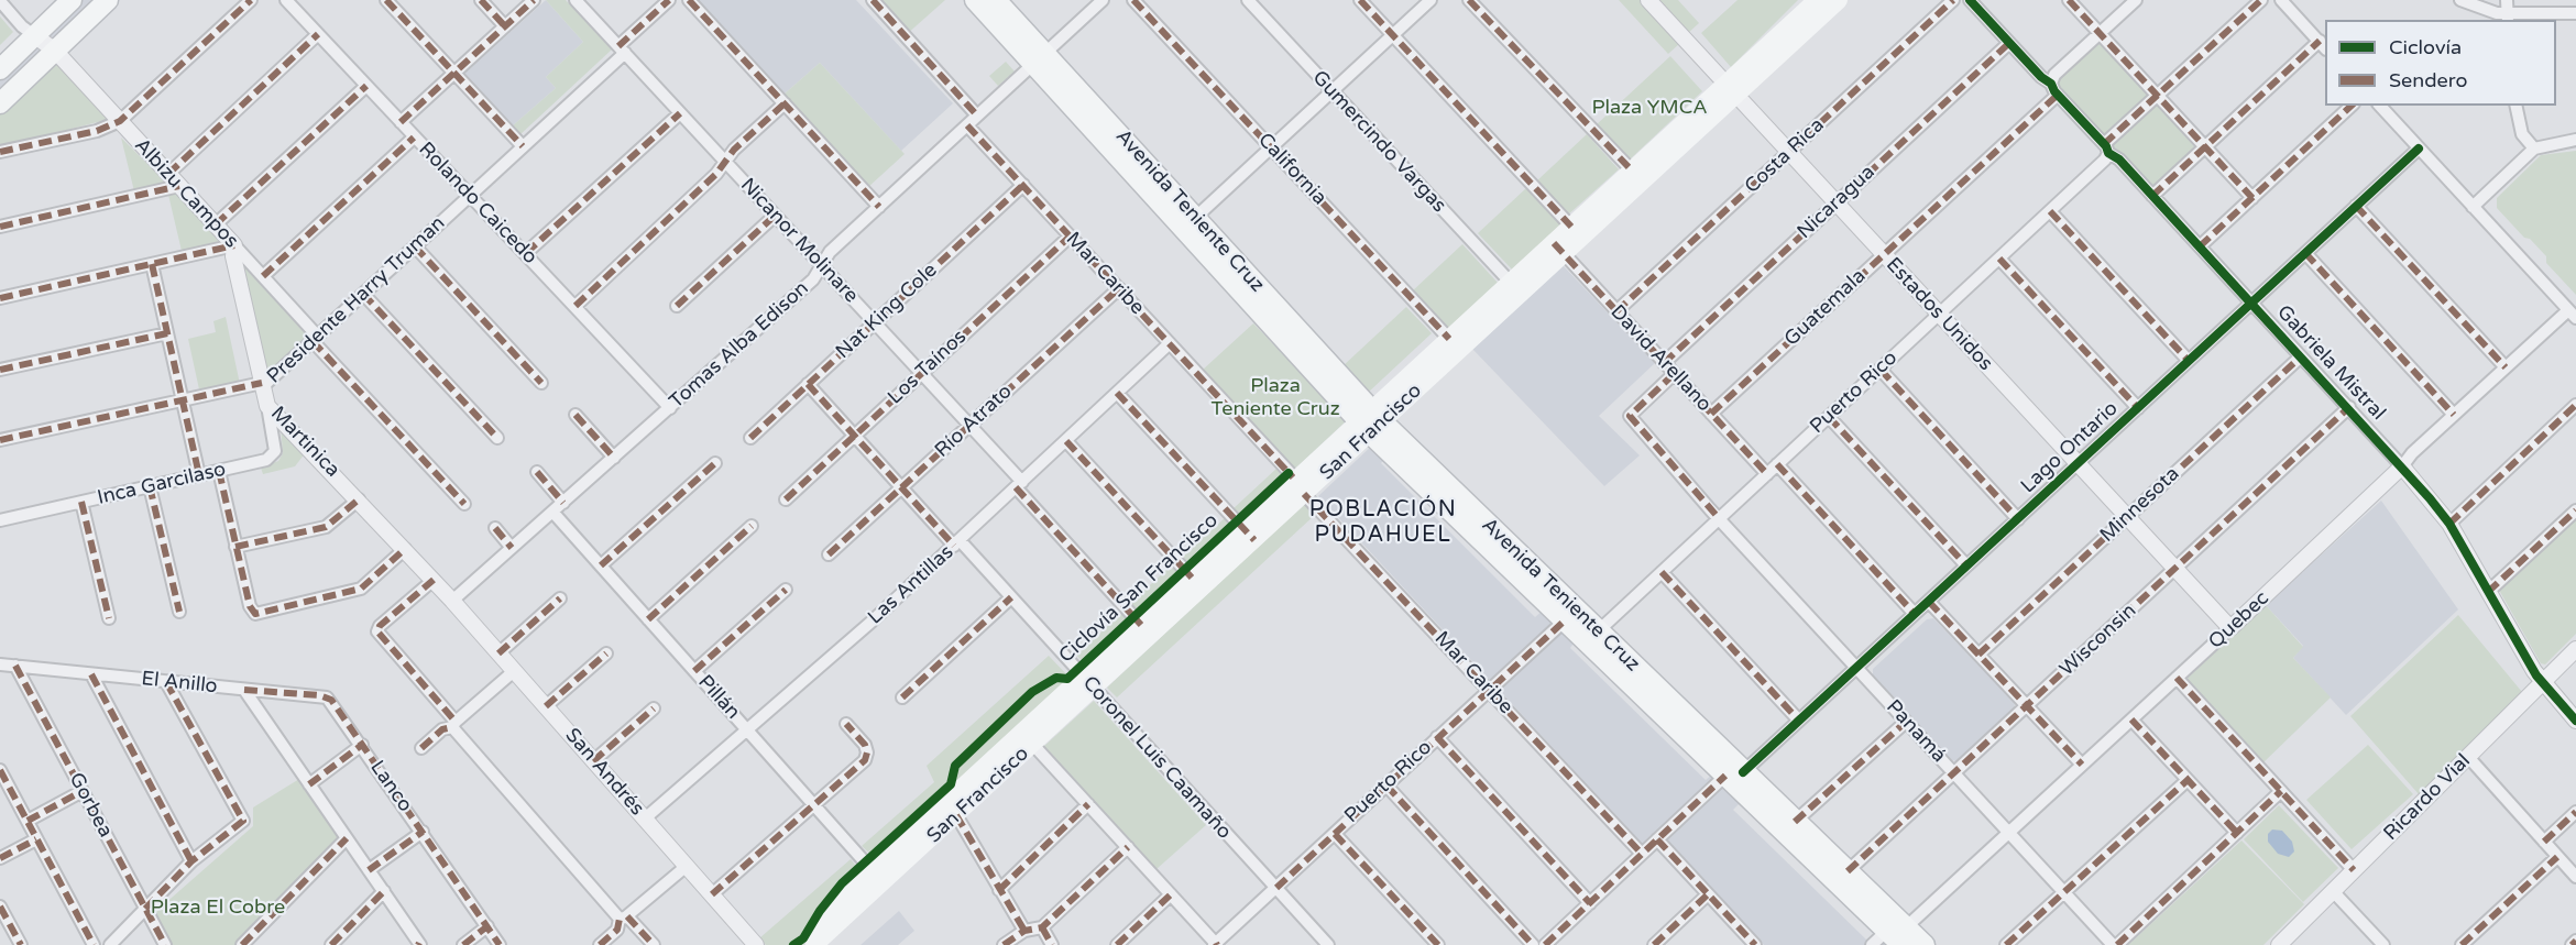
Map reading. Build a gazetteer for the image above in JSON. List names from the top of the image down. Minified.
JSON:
{"streets":{"main road":["Avenida Teniente Cruz","San Francisco"],"street":["Gumercindo Vargas","Costa Rica","California","Albizu Campos","Nicaragua","Rolando Caicedo","Nicanor Molinare","Mar Caribe","Presidente Harry Truman","Guatemala","Nat King Cole","Estados Unidos","Tomas Alba Edison","David Arellano","Gabriela Mistral","Los Taínos","Puerto Rico","Río Atrato","Martinica","Lago Ontario","Inca Garcilaso","Minnesota","Las Antillas","Quebec","Wisconsin","El Anillo","Pillán","Panamá","Coronel Luis Caamaño","San Andrés","Lanco","Ricardo Vial","Gorbea"],"cycle path":["Ciclovía San Francisco"]},"crossings":[["Gumercindo Vargas","San Francisco"],["Costa Rica","Estados Unidos"],["Costa Rica","David Arellano"],["California","San Francisco"],["Albizu Campos","Presidente Harry Truman"],["Albizu Campos","Martinica"],["Nicaragua","Estados Unidos"],["Nicaragua","David Arellano"],["Nicaragua","Gabriela Mistral"],["Rolando Caicedo","Presidente Harry Truman"],["Rolando Caicedo","Tomas Alba Edison"],["Avenida Teniente Cruz","Tomas Alba Edison"],["Avenida Teniente Cruz","Puerto Rico"],["Avenida Teniente Cruz","San Francisco"],["Avenida Teniente Cruz","Lago Ontario"],["Avenida Teniente Cruz","Quebec"],["Avenida Teniente Cruz","Wisconsin"],["Nicanor Molinare","Presidente Harry Truman"],["Nicanor Molinare","Nat King Cole"],["Nicanor Molinare","Tomas Alba Edison"],["Nicanor Molinare","Los Taínos"],["Nicanor Molinare","Río Atrato"],["Nicanor Molinare","San Francisco"],["Nicanor Molinare","Las Antillas"],["Mar Caribe","Nat King Cole"],["Mar Caribe","Tomas Alba Edison"],["Mar Caribe","Los Taínos"],["Mar Caribe","Puerto Rico"],["Mar Caribe","Río Atrato"],["Mar Caribe","San Francisco"],["Mar Caribe","Lago Ontario"],["Mar Caribe","Las Antillas"],["Presidente Harry Truman","Martinica"],["Guatemala","Estados Unidos"],["Guatemala","David Arellano"],["Guatemala","Gabriela Mistral"],["Nat King Cole","Coronel Luis Caamaño"],["Estados Unidos","Puerto Rico"],["Estados Unidos","San Francisco"],["Estados Unidos","Lago Ontario"],["Estados Unidos","Minnesota"],["Estados Unidos","Quebec"],["Estados Unidos","Wisconsin"],["Tomas Alba Edison","Martinica"],["Tomas Alba Edison","Pillán"],["Tomas Alba Edison","San Andrés"],["David Arellano","Puerto Rico"],["David Arellano","San Francisco"],["Gabriela Mistral","Puerto Rico"],["Gabriela Mistral","Lago Ontario"],["Gabriela Mistral","Minnesota"],["Gabriela Mistral","Quebec"],["Gabriela Mistral","Wisconsin"],["Gabriela Mistral","Ricardo Vial"],["Los Taínos","Coronel Luis Caamaño"],["Puerto Rico","Panamá"],["Puerto Rico","Coronel Luis Caamaño"],["Río Atrato","Coronel Luis Caamaño"],["San Francisco","Pillán"],["San Francisco","Coronel Luis Caamaño"],["Martinica","Inca Garcilaso"],["Martinica","San Andrés"],["Lago Ontario","Panamá"],["Las Antillas","Pillán"],["Las Antillas","Coronel Luis Caamaño"],["Las Antillas","San Andrés"],["Quebec","Panamá"],["Wisconsin","Panamá"],["El Anillo","Lanco"],["El Anillo","Gorbea"]],"districts":["POBLACIÓN PUDAHUEL"],"parks":["Plaza YMCA","Plaza Teniente Cruz","Plaza El Cobre"],"legend":["Ciclovía","Sendero"]}
